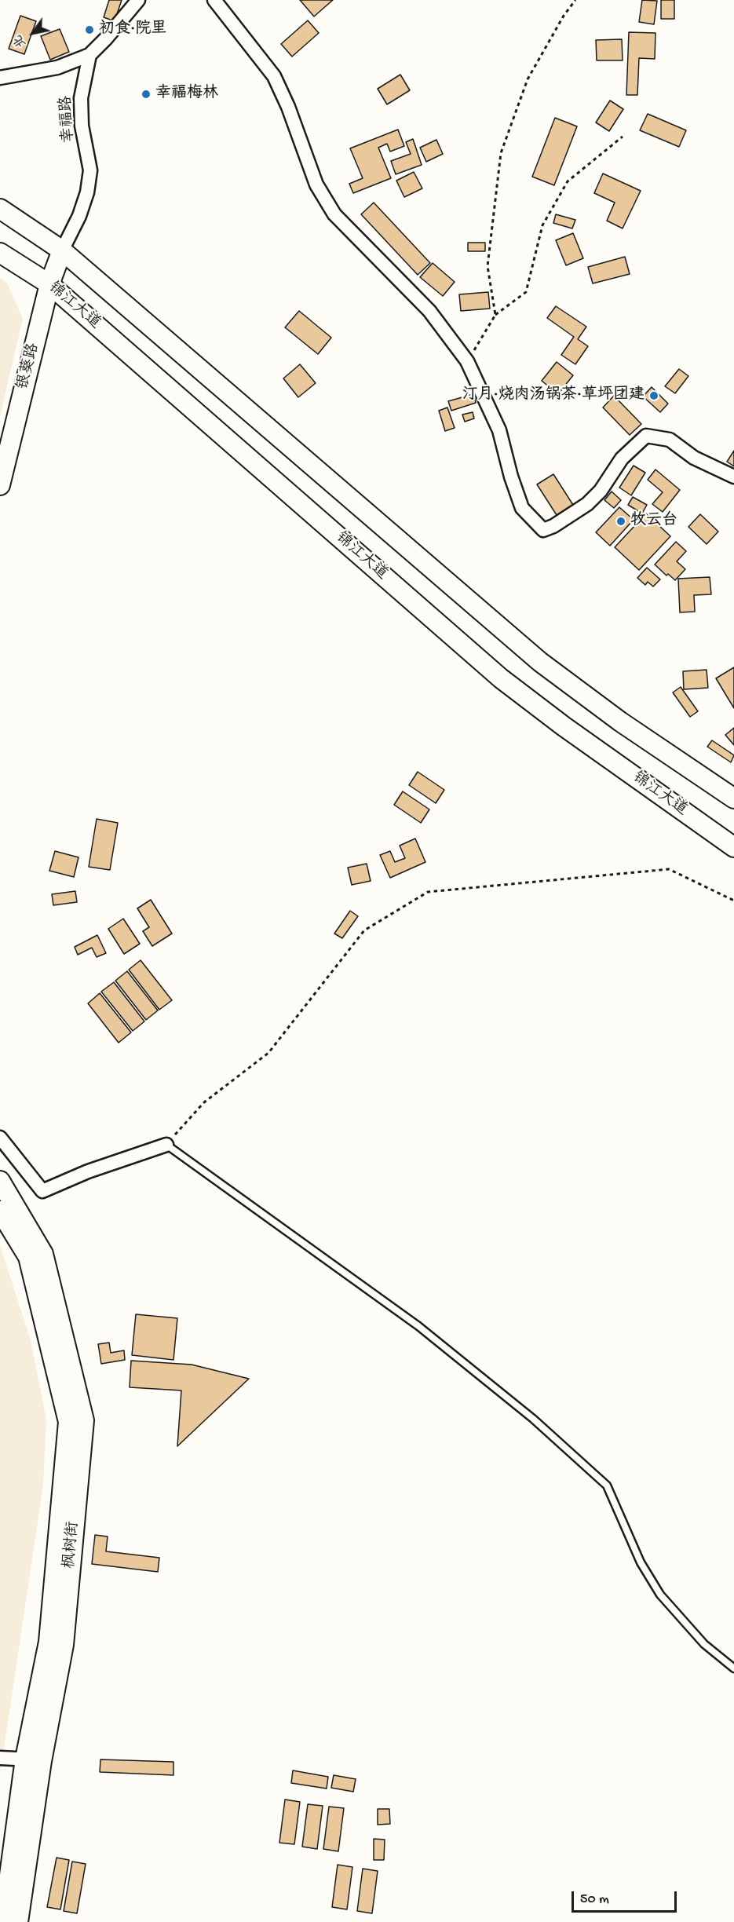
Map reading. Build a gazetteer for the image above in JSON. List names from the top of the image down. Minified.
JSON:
{"streets":{"main road":["锦江大道","银葵路","枫树街"],"street":["幸福路"]},"crossings":[["幸福路","银葵路"],["锦江大道","银葵路"]],"places":["初食·院里","幸福梅林","汀月·烧肉汤锅茶·草坪团建","牧云台"],"scale_bar":"50 m","north":"bottom left"}
